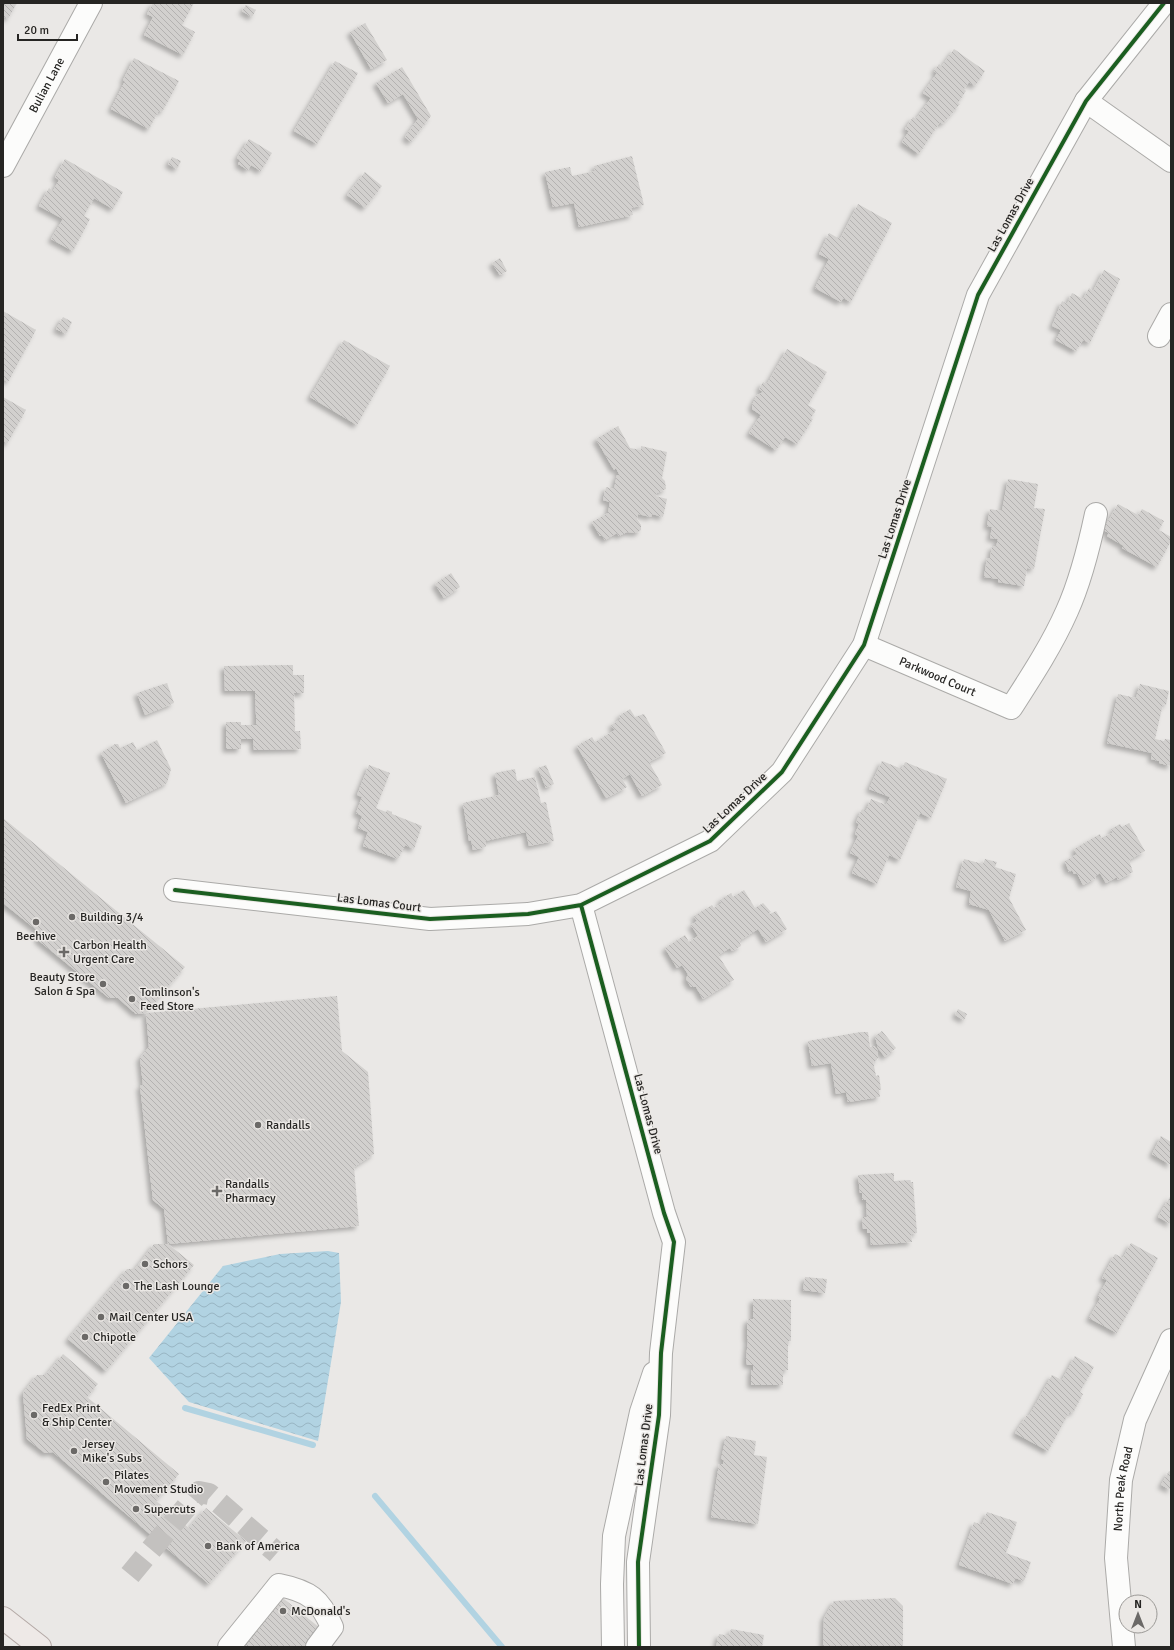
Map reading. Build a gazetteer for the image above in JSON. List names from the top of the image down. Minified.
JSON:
{"streets":{"street":["Bulian Lane","Las Lomas Drive","Parkwood Court","Las Lomas Court","North Peak Road"]},"crossings":[["Las Lomas Drive","Parkwood Court"],["Las Lomas Drive","Las Lomas Court"]],"places":{"other":["Building 3/4","Beehive","Beauty Store Salon & Spa","Tomlinson's Feed Store","Randalls","Schors","The Lash Lounge","Mail Center USA","Chipotle","FedEx Print & Ship Center","Jersey Mike's Subs","Pilates Movement Studio","Supercuts","Bank of America","McDonald's"],"health":["Carbon Health Urgent Care","Randalls Pharmacy"]},"scale_bar":"20 m","north":"top"}
